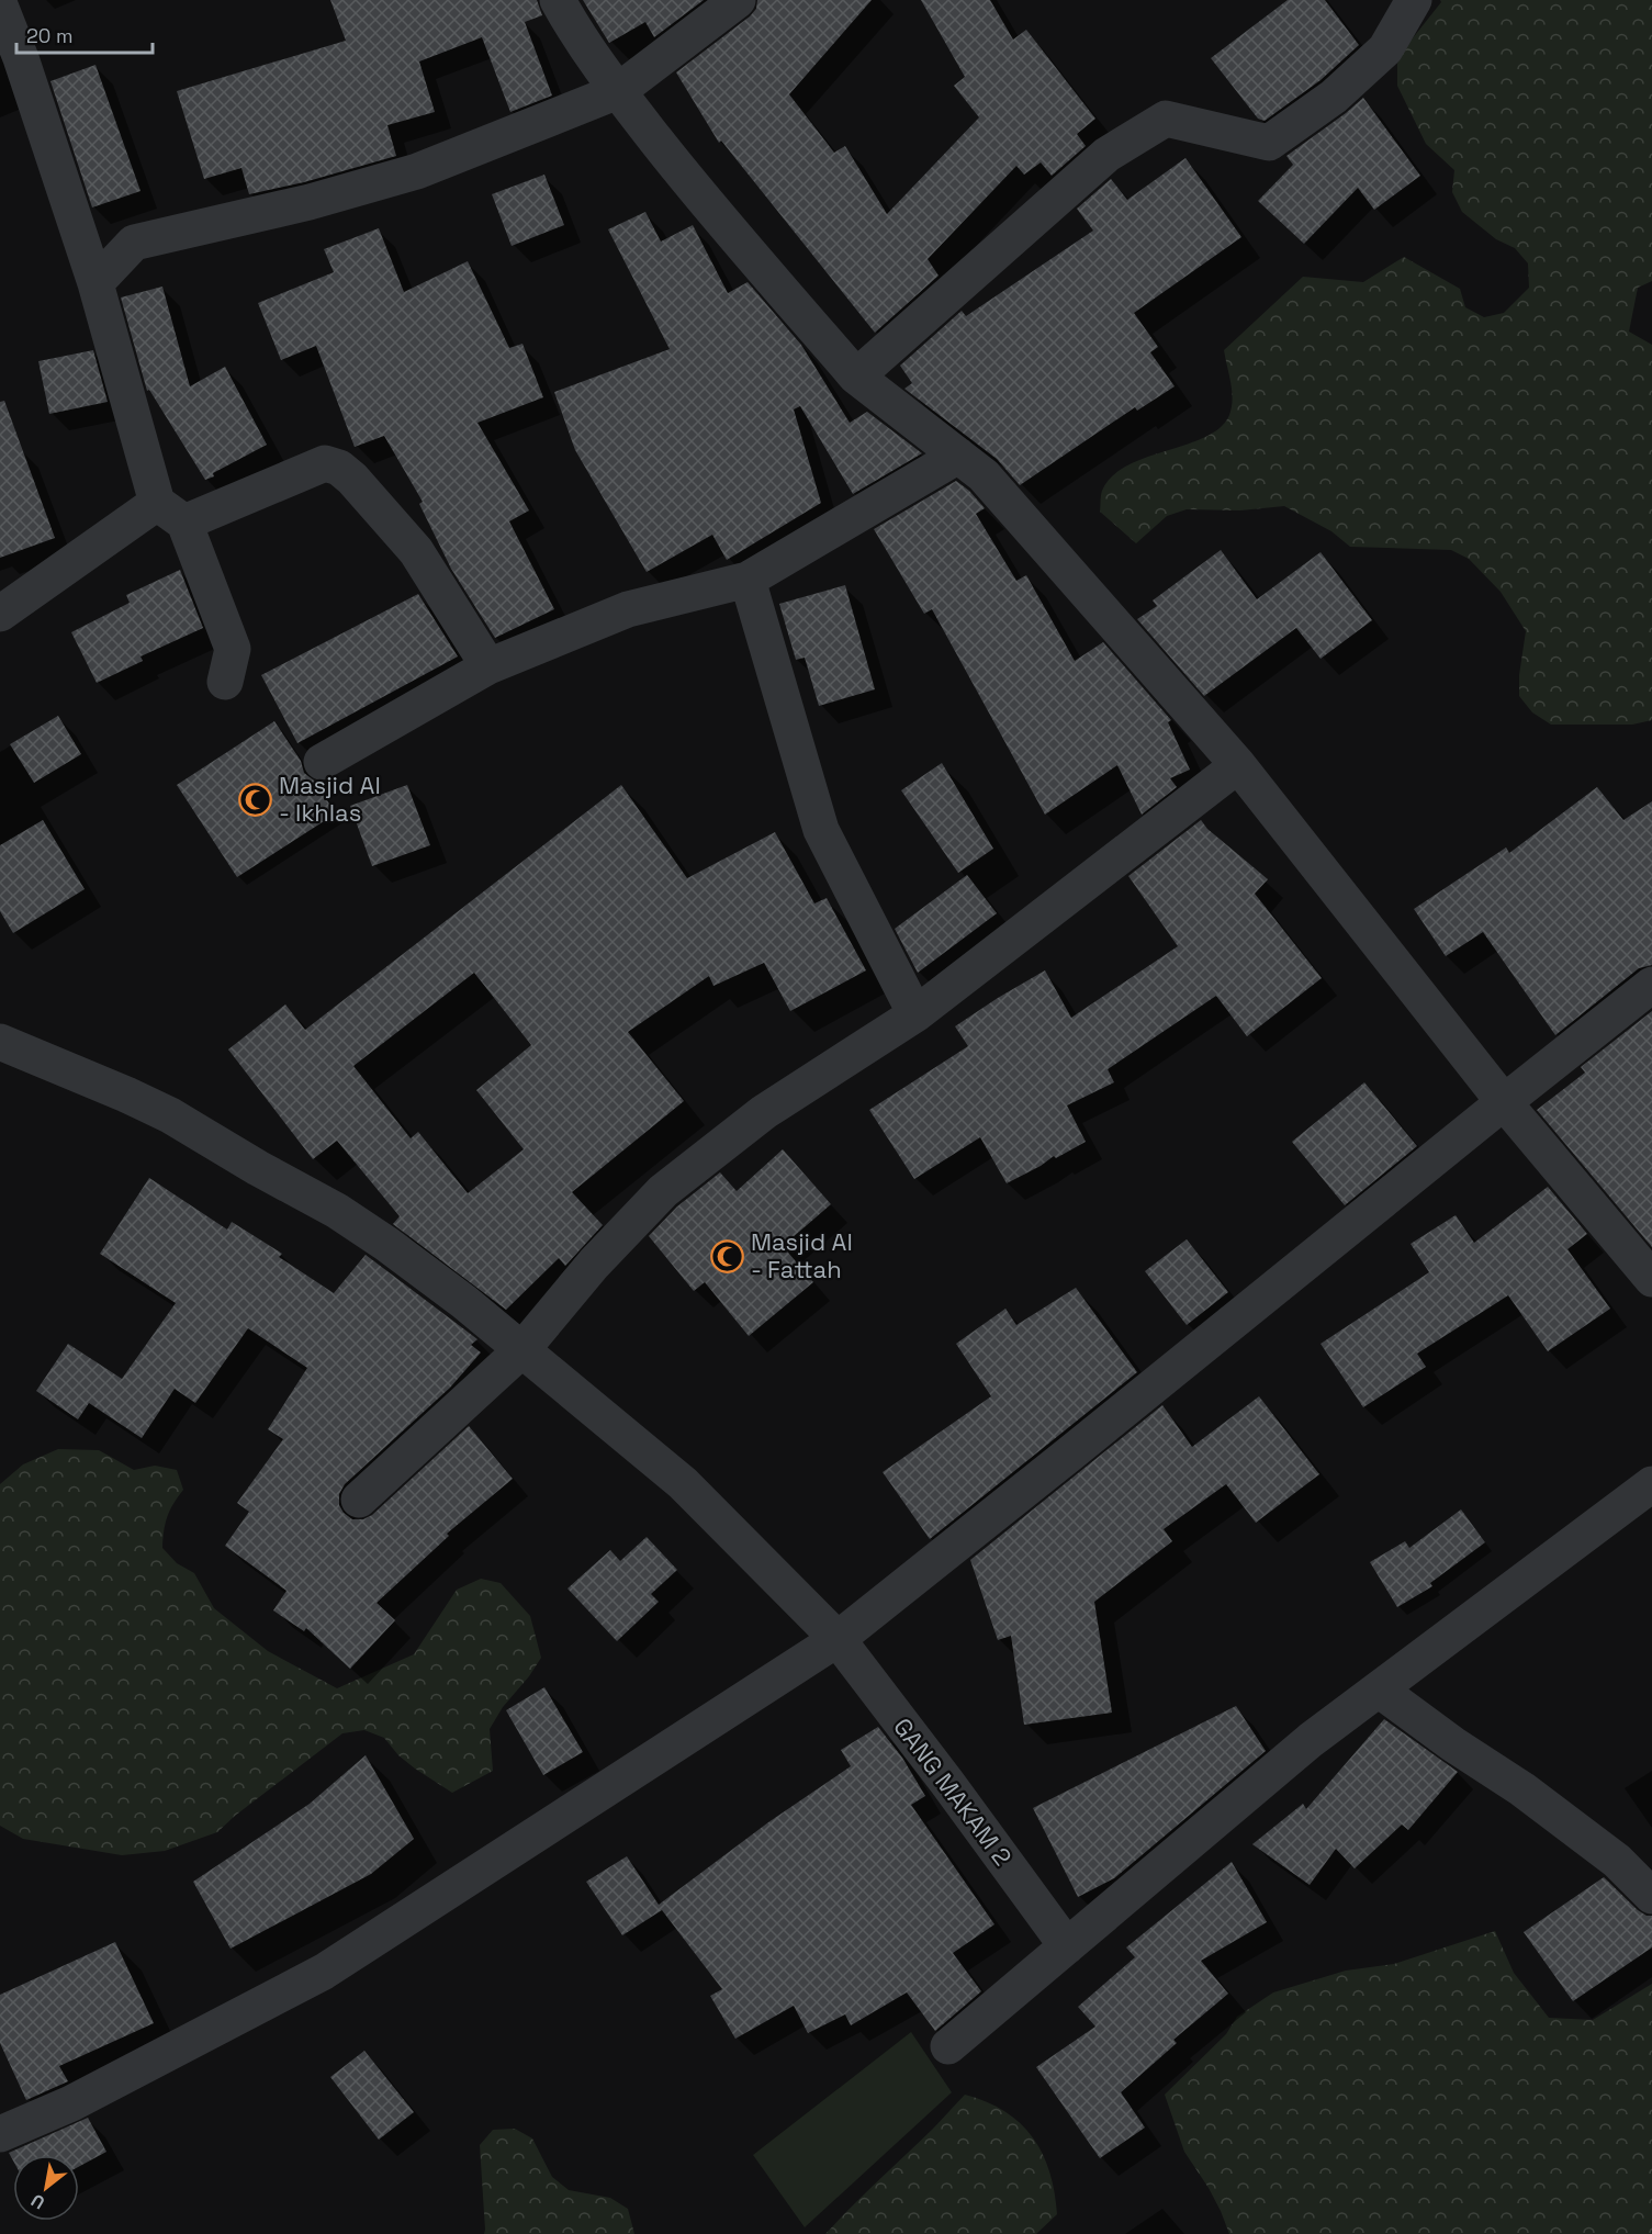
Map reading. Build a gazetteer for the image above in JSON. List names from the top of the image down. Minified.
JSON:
{"streets":{"street":["GANG MAKAM 2"]},"places":{"mosque":["Masjid Al - Ikhlas","Masjid Al - Fattah"]},"scale_bar":"20 m","north":"bottom left"}
